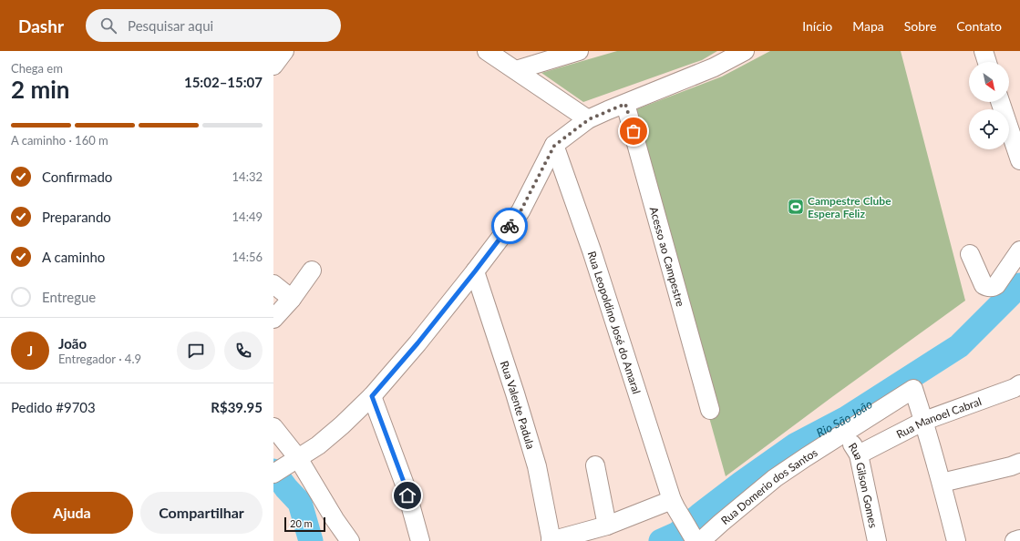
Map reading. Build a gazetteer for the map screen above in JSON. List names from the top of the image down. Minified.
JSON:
{"streets":{"street":["Acesso ao Campestre","Rua Leopoldino José do Amaral","Rua Valente Padula","Rua Manoel Cabral","Rua Domerio dos Santos","Rua Gilson Gomes"]},"crossings":[["Rua Leopoldino José do Amaral","Rua Domerio dos Santos"],["Rua Manoel Cabral","Rua Domerio dos Santos"],["Rua Manoel Cabral","Rua Gilson Gomes"],["Rua Domerio dos Santos","Rua Gilson Gomes"]],"water":["Rio São João"],"places":{"sports":["Campestre Clube Espera Feliz"]},"scale_bar":"20 m","north":"bottom right","page":{"header":"Dashr","search":"Pesquisar aqui","nav":["Início","Mapa","Sobre","Contato"],"heading":["2 min","Chega em","15:02–15:07"],"panel":["João","Entregador · 4.9","Pedido #9703","R$39.95"],"bar":"A caminho · 160 m","list":[["Confirmado","14:32"],["Preparando","14:49"],["A caminho","14:56"],"Entregue"],"round":"J","buttons":["Ajuda","Compartilhar"],"scale":"20 m"}}
